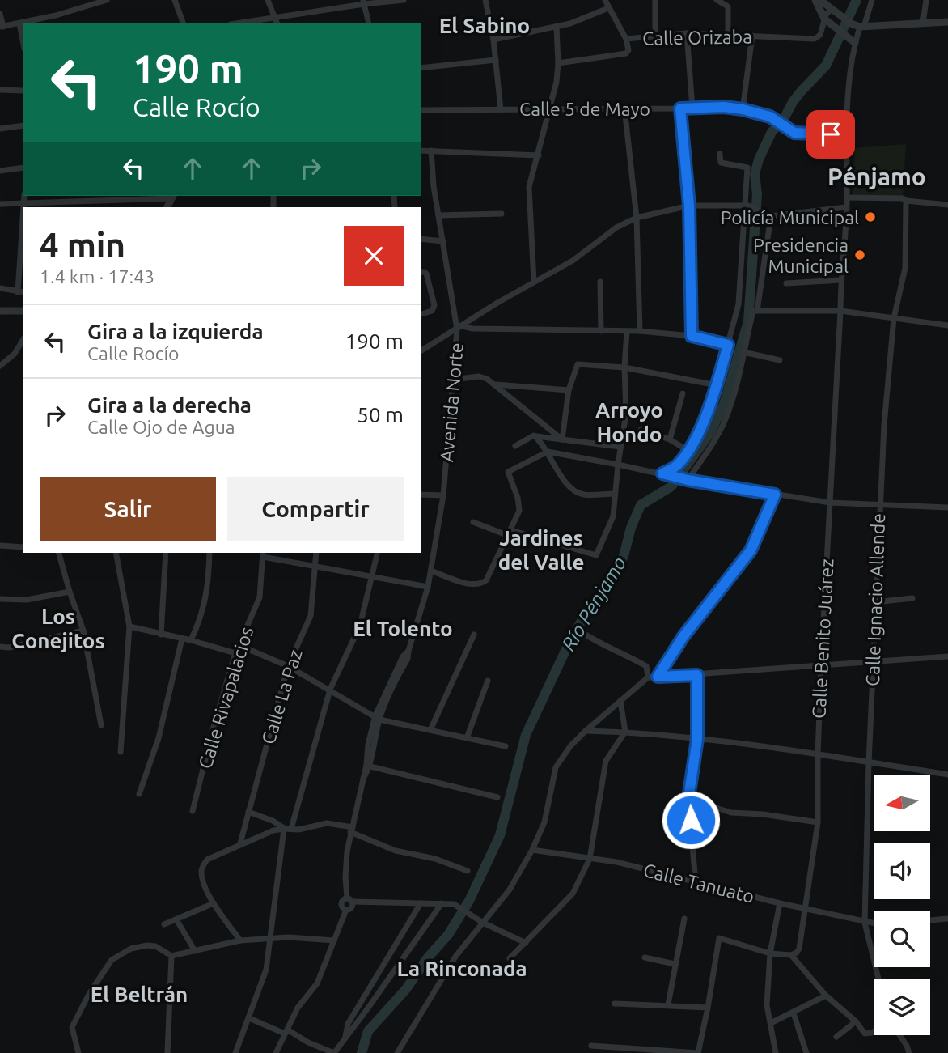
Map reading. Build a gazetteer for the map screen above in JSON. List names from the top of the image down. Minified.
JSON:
{"streets":{"street":["Calle Orizaba","Calle 5 de Mayo","Avenida Norte","Calle Ignacio Allende","Calle Benito Juárez","Calle La Paz","Calle Rivapalacios","Calle Tanuato"]},"crossings":[["Calle 5 de Mayo","Calle Benito Juárez"],["Calle Ignacio Allende","Calle Tanuato"],["Calle Benito Juárez","Calle Tanuato"]],"districts":["El Sabino","Pénjamo","Arroyo Hondo","Jardines del Valle","Los Conejitos","El Tolento","La Rinconada","El Beltrán"],"water":["Río Pénjamo"],"places":["Policía Municipal","Presidencia Municipal"],"north":"left","page":{"turn":["190 m","Calle Rocío"],"heading":["4 min","1.4 km · 17:43"],"list":[{"name":"Gira a la izquierda","note":"Calle Rocío","value":"190 m"},{"name":"Gira a la derecha","note":"Calle Ojo de Agua","value":"50 m"}],"buttons":["Salir","Compartir"]}}
